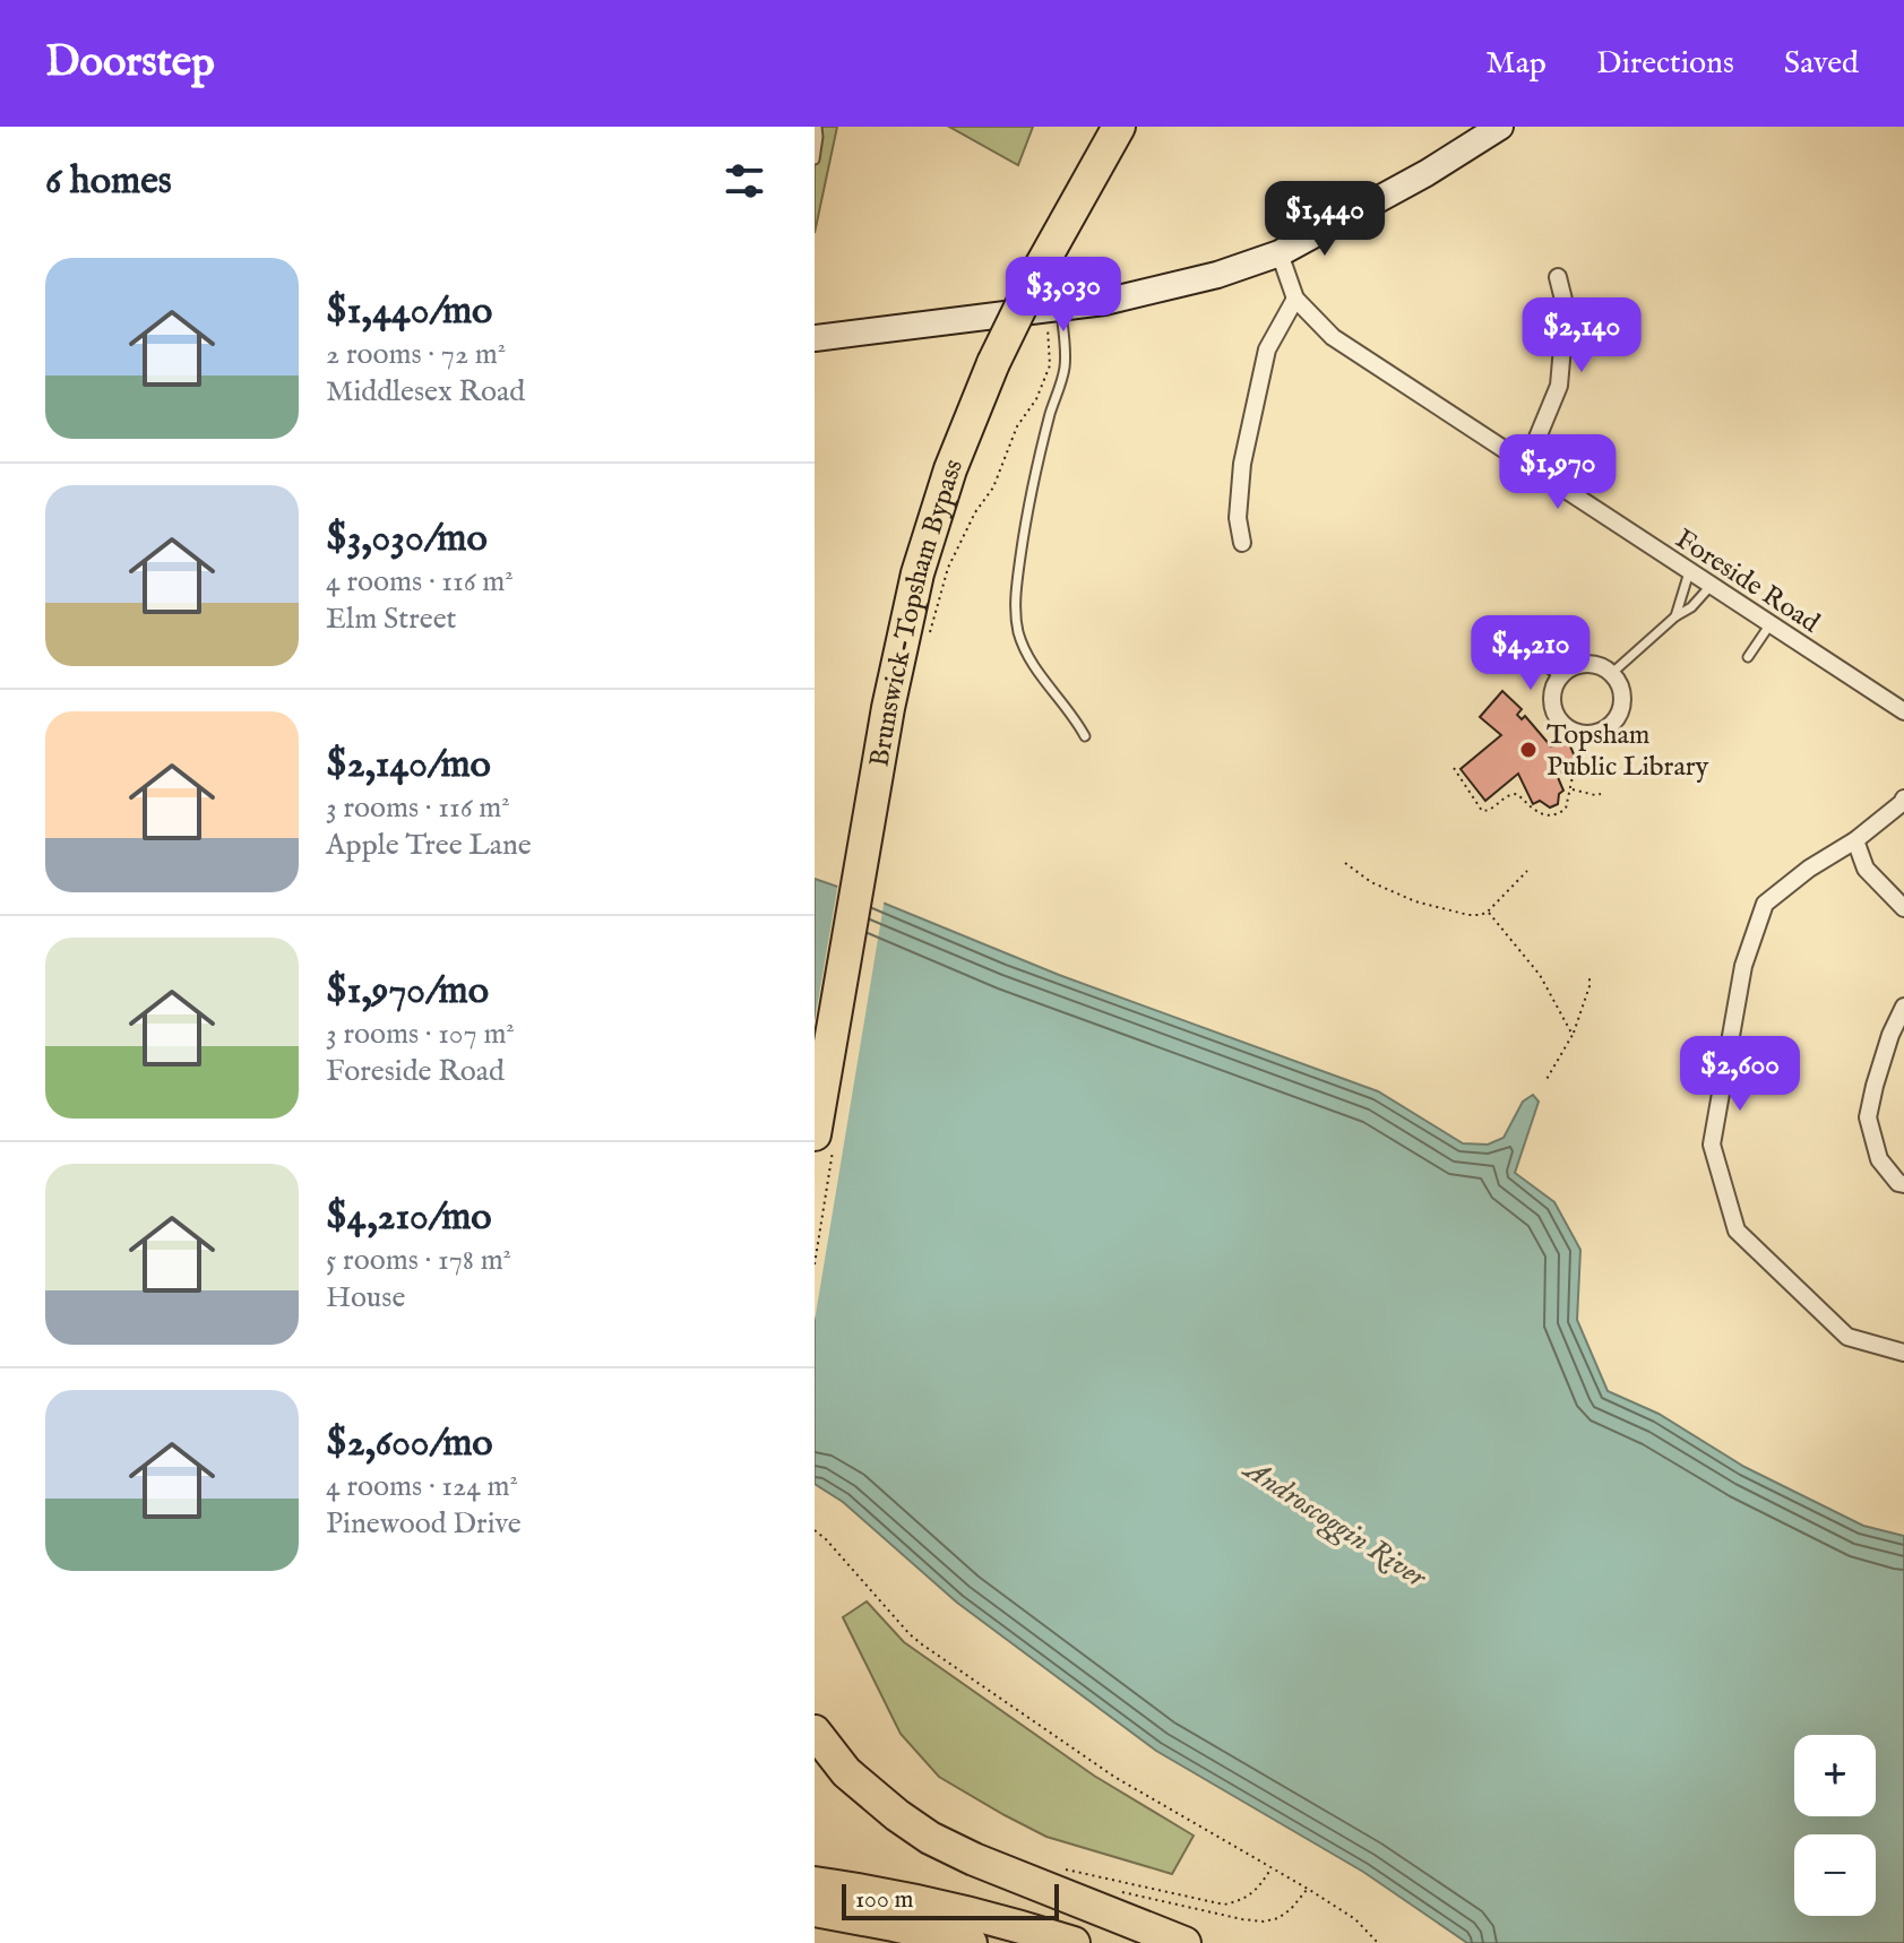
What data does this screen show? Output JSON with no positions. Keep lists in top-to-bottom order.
{
  "streets": {
    "highway": ["Brunswick-Topsham Bypass"],
    "street": ["Foreside Road"]
  },
  "water": ["Androscoggin River"],
  "places": ["Topsham Public Library"],
  "scale_bar": "100 m",
  "page": {
    "header": "Doorstep",
    "nav": ["Map", "Directions", "Saved"],
    "heading": "6 homes",
    "price": [
      "$1,440",
      "$3,030",
      "$2,140",
      "$1,970",
      "$4,210",
      "$2,600"
    ],
    "list": [
      {
        "name": "$1,440/mo",
        "note": "2 rooms · 72 m² · Middlesex Road"
      },
      {
        "name": "$3,030/mo",
        "note": "4 rooms · 116 m² · Elm Street"
      },
      {
        "name": "$2,140/mo",
        "note": "3 rooms · 116 m² · Apple Tree Lane"
      },
      {
        "name": "$1,970/mo",
        "note": "3 rooms · 107 m² · Foreside Road"
      },
      {
        "name": "$4,210/mo",
        "note": "5 rooms · 178 m² · House"
      },
      {
        "name": "$2,600/mo",
        "note": "4 rooms · 124 m² · Pinewood Drive"
      }
    ],
    "map_buttons": ["+", "−"],
    "scale": "100 m"
  }
}
